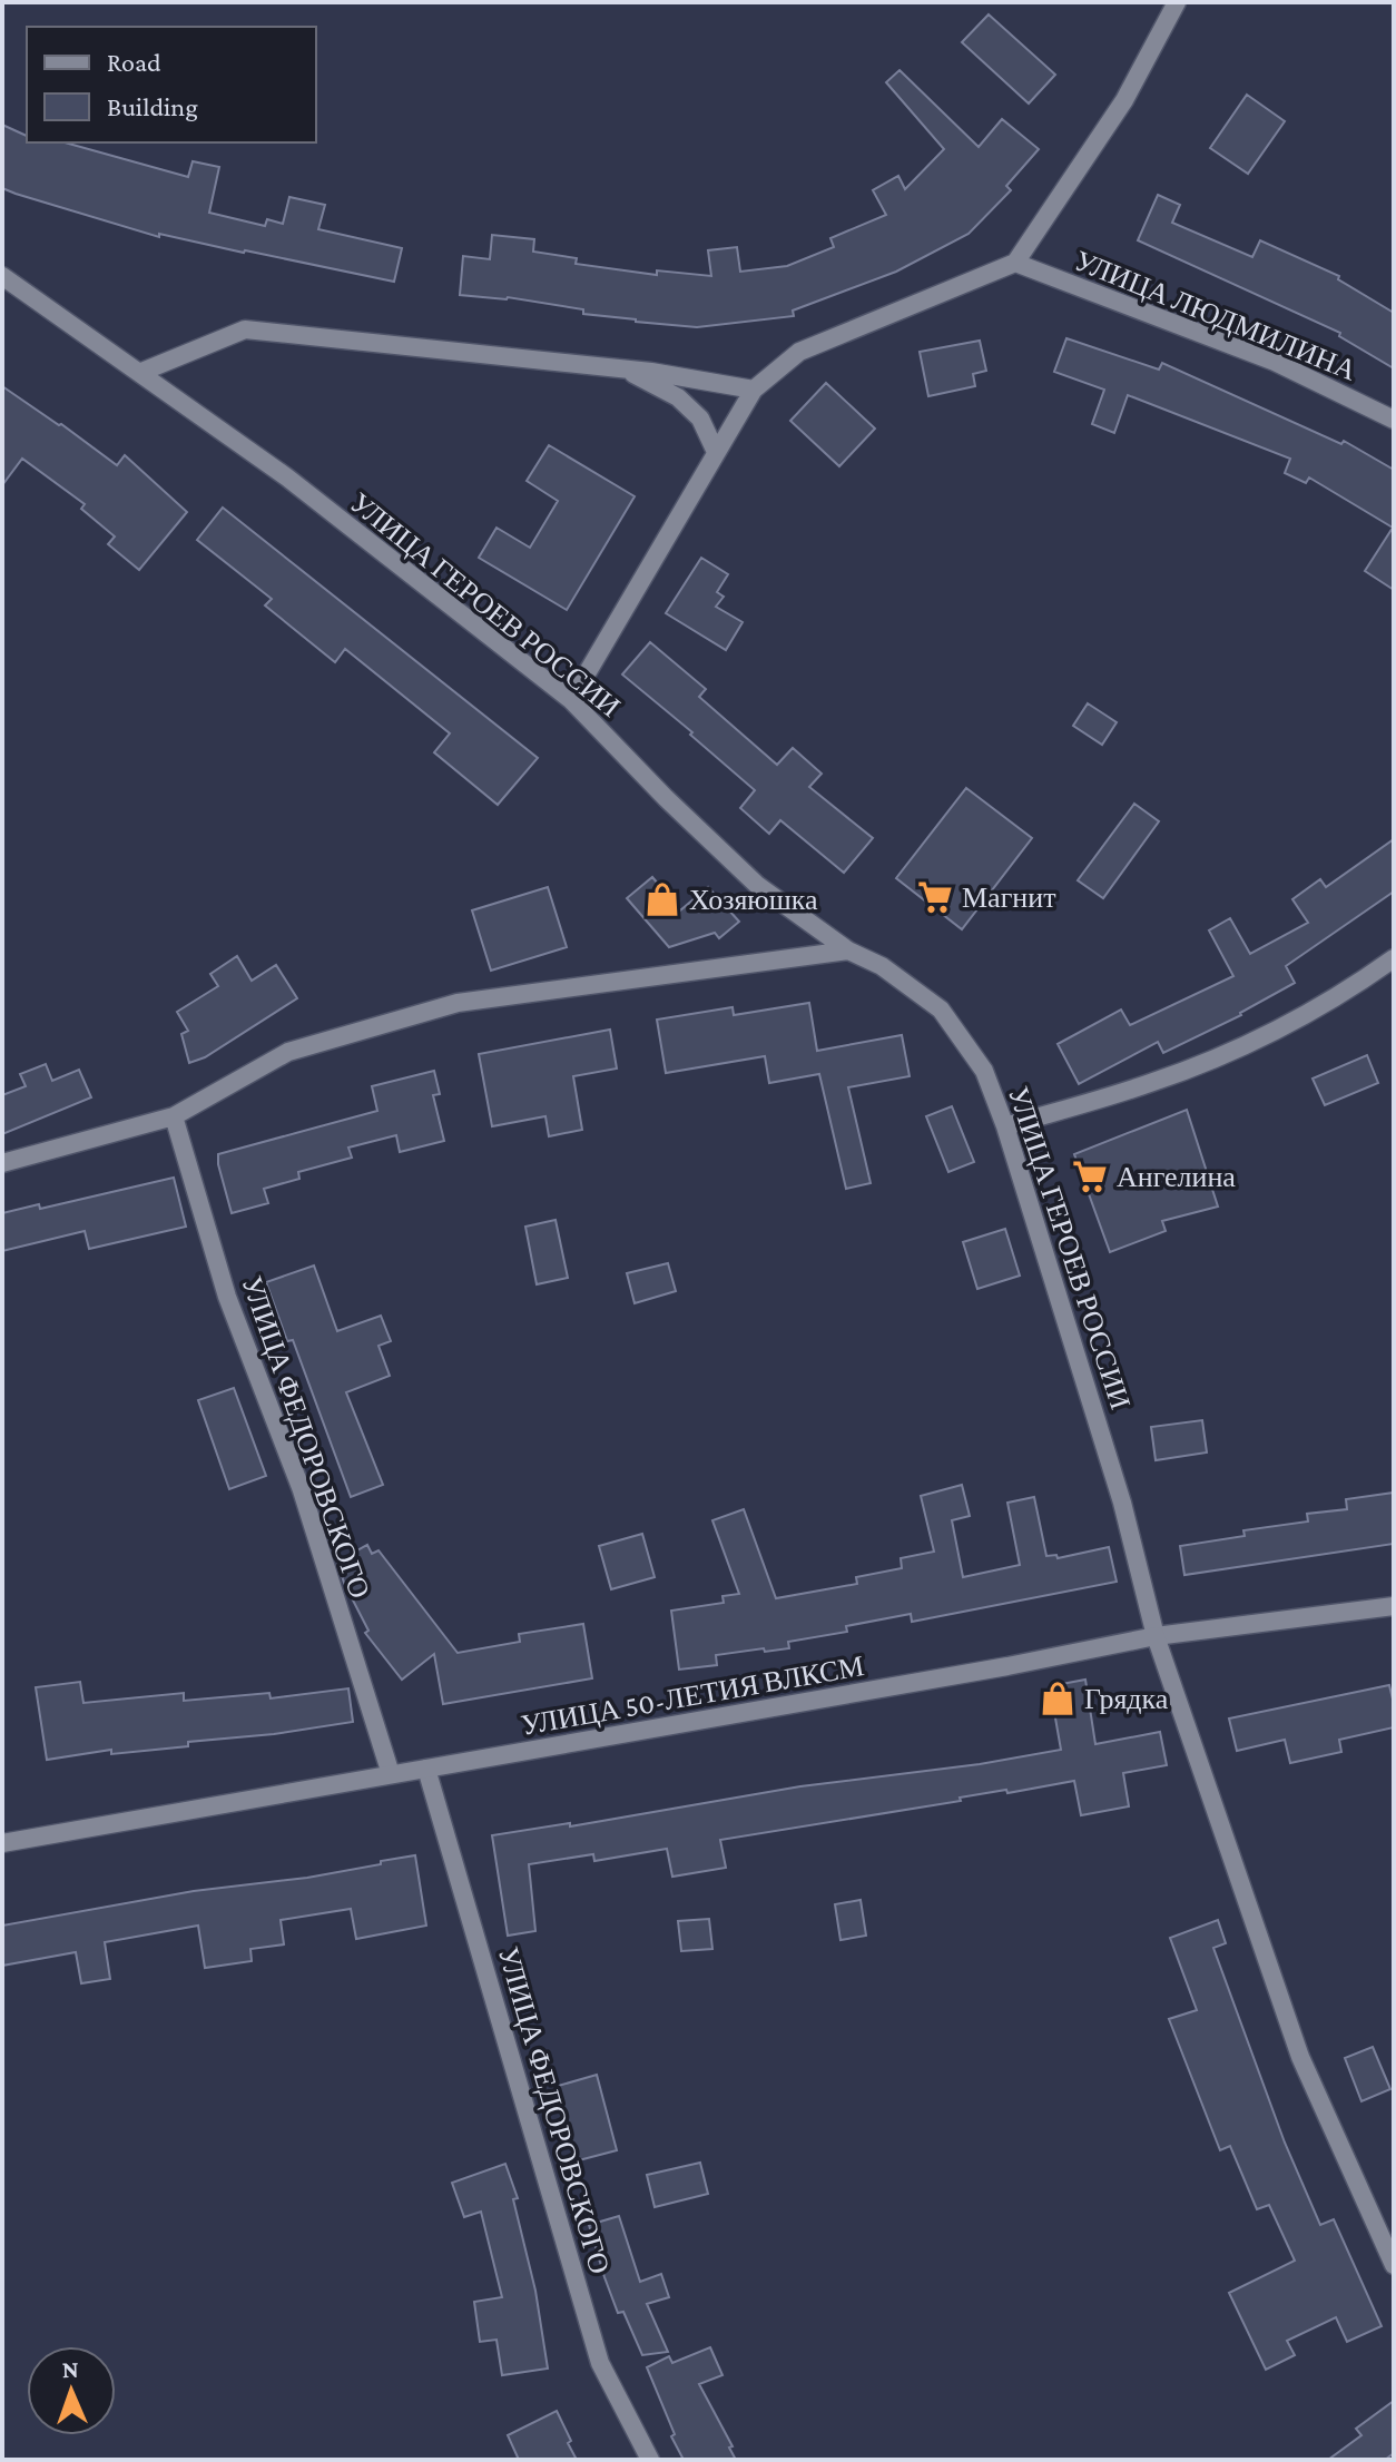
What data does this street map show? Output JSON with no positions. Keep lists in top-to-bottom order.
{
  "streets": {
    "street": [
      "УЛИЦА ЛЮДМИЛИНА",
      "УЛИЦА ГЕРОЕВ РОССИИ",
      "УЛИЦА ФЕДОРОВСКОГО",
      "УЛИЦА 50-ЛЕТИЯ ВЛКСМ"
    ]
  },
  "crossings": [
    ["УЛИЦА ГЕРОЕВ РОССИИ", "УЛИЦА 50-ЛЕТИЯ ВЛКСМ"],
    ["УЛИЦА ФЕДОРОВСКОГО", "УЛИЦА 50-ЛЕТИЯ ВЛКСМ"]
  ],
  "places": {
    "supermarket": ["Магнит", "Ангелина"],
    "shop": ["Хозяюшка", "Грядка"]
  },
  "legend": ["Road", "Building"],
  "north": "top"
}
